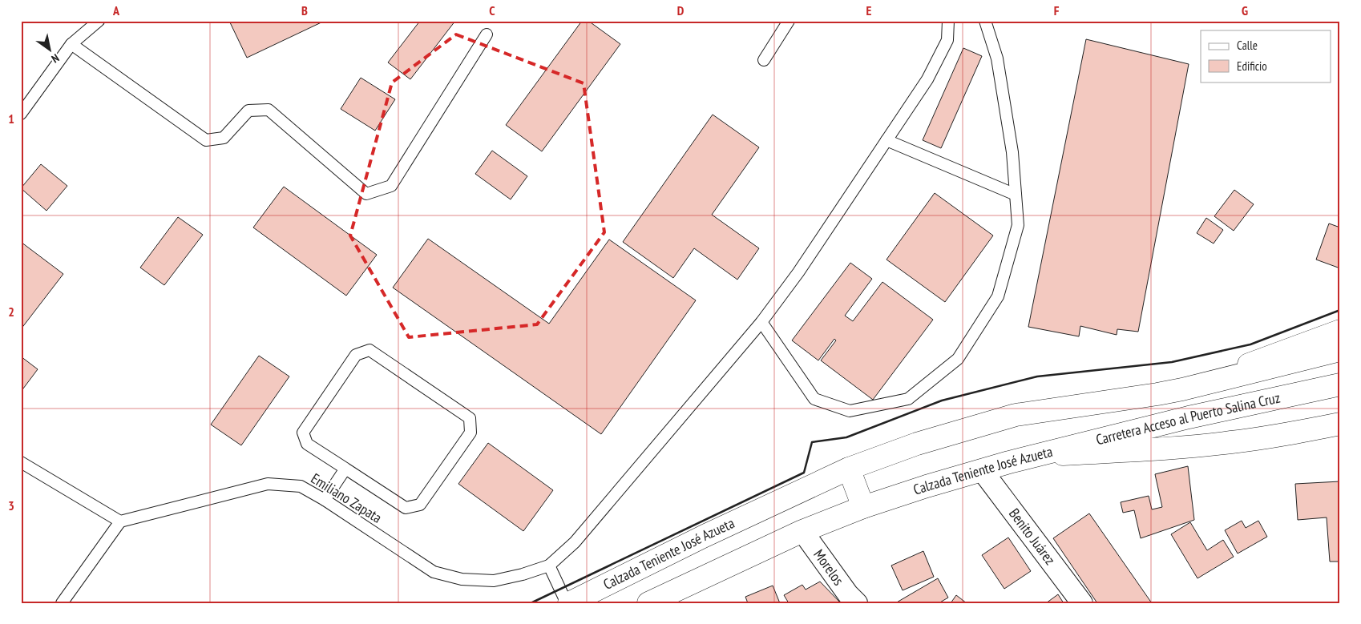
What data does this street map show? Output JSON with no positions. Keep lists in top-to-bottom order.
{
  "streets": {
    "main road": ["Carretera Acceso al Puerto Salina Cruz", "Calzada Teniente José Azueta"],
    "street": ["Benito Juárez", "Morelos"],
    "lane": ["Emiliano Zapata"]
  },
  "crossings": [
    ["Carretera Acceso al Puerto Salina Cruz", "Calzada Teniente José Azueta"],
    ["Calzada Teniente José Azueta", "Benito Juárez"],
    ["Calzada Teniente José Azueta", "Morelos"]
  ],
  "legend": ["Calle", "Edificio"],
  "north": "bottom right",
  "grid": {
    "columns": [
      "A",
      "B",
      "C",
      "D",
      "E",
      "F",
      "G"
    ],
    "rows": ["1", "2", "3"]
  }
}
